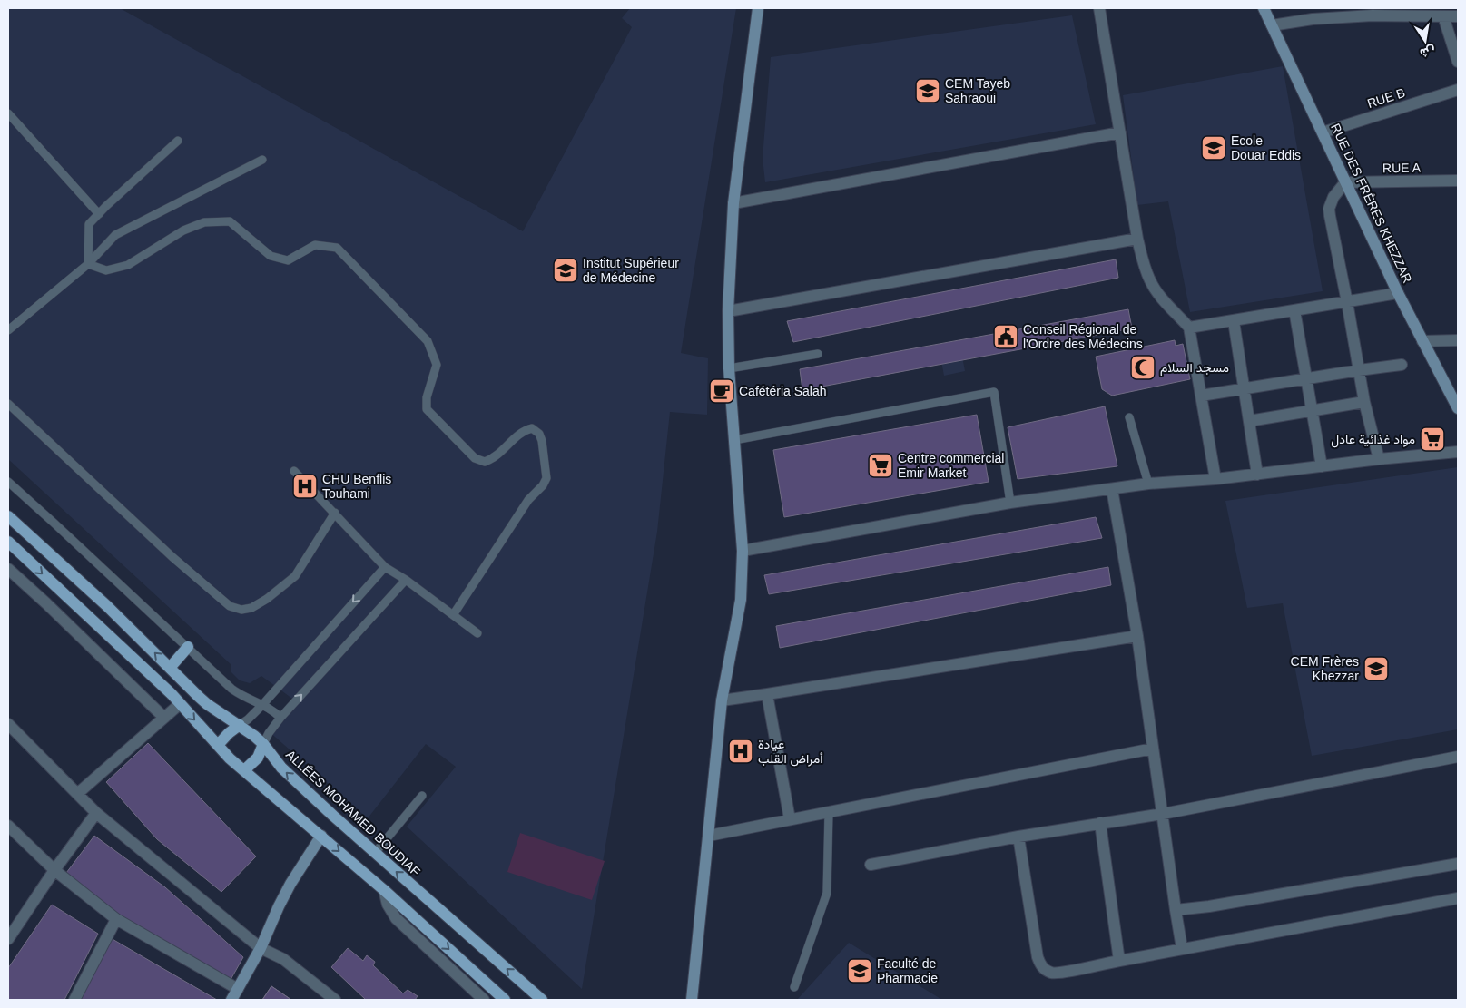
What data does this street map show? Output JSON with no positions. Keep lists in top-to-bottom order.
{
  "streets": {
    "main road": ["ALLÉES MOHAMED BOUDIAF"],
    "street": ["RUE B", "RUE A", "RUE DES FRÈRES KHEZZAR"]
  },
  "crossings": [
    ["RUE B", "RUE DES FRÈRES KHEZZAR"],
    ["RUE A", "RUE DES FRÈRES KHEZZAR"]
  ],
  "places": {
    "school or university": [
      "CEM Tayeb Sahraoui",
      "Ecole Douar Eddis",
      "Institut Supérieur de Médecine",
      "CEM Frères Khezzar",
      "Faculté de Pharmacie"
    ],
    "public building": ["Conseil Régional de l'Ordre des Médecins"],
    "mosque": ["مسجد السلام"],
    "cafe": ["Cafétéria Salah"],
    "supermarket": ["مواد غذائية عادل", "Centre commercial Emir Market"],
    "hospital": ["CHU Benflis Touhami", "عيادة أمراض القلب"]
  },
  "north": "bottom"
}
